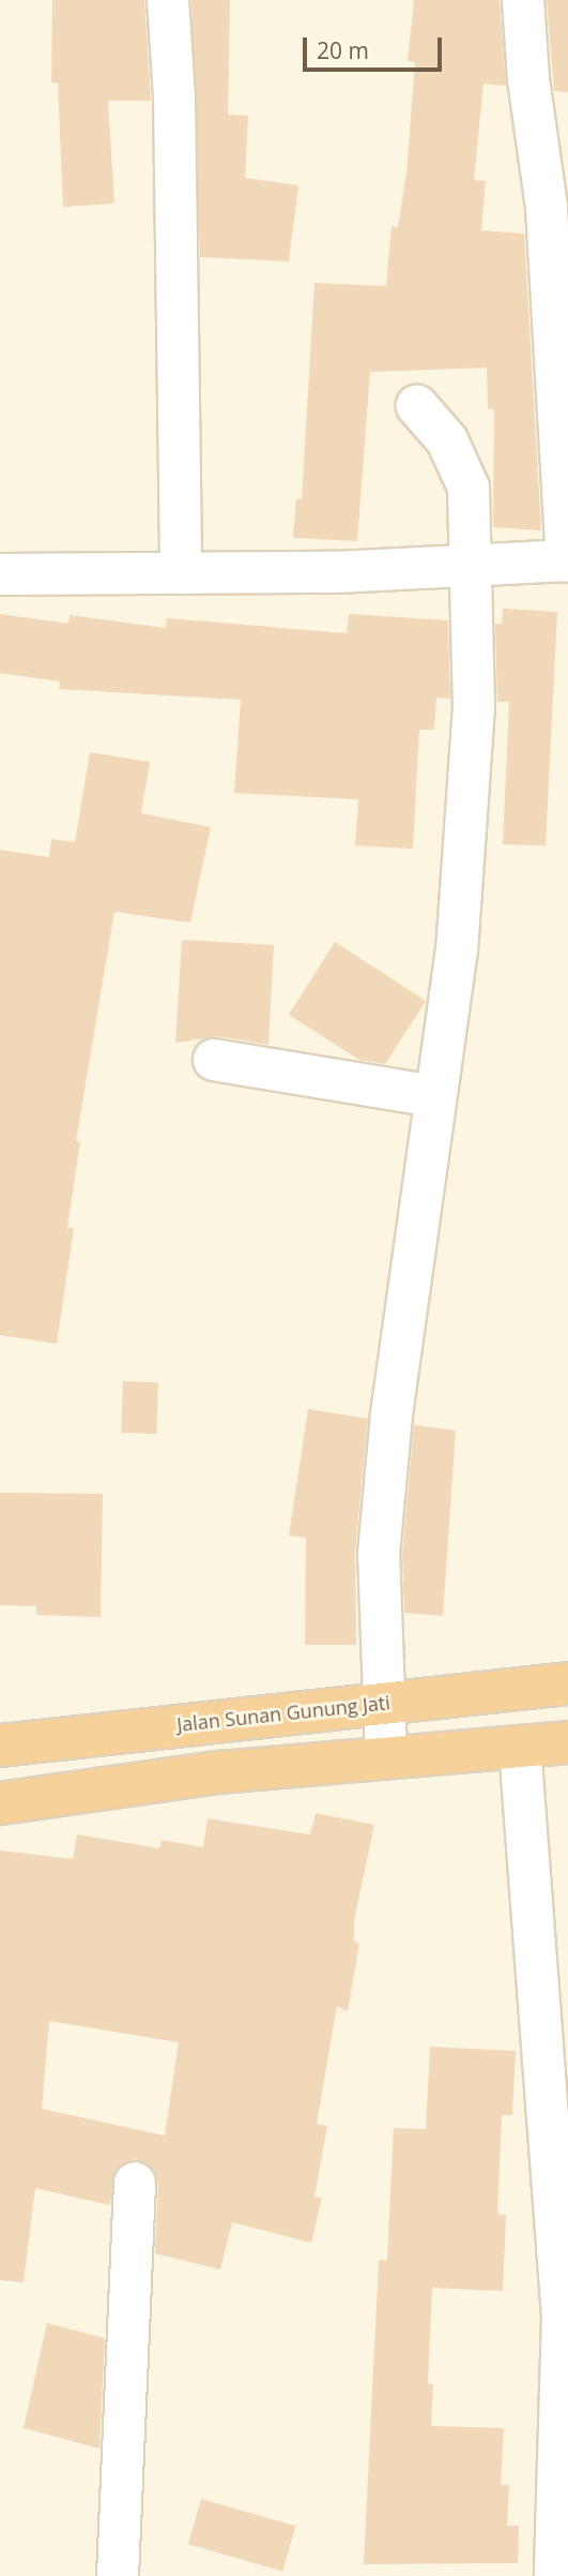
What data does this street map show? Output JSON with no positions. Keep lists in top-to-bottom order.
{
  "streets": {
    "highway": ["Jalan Sunan Gunung Jati"]
  },
  "scale_bar": "20 m"
}
